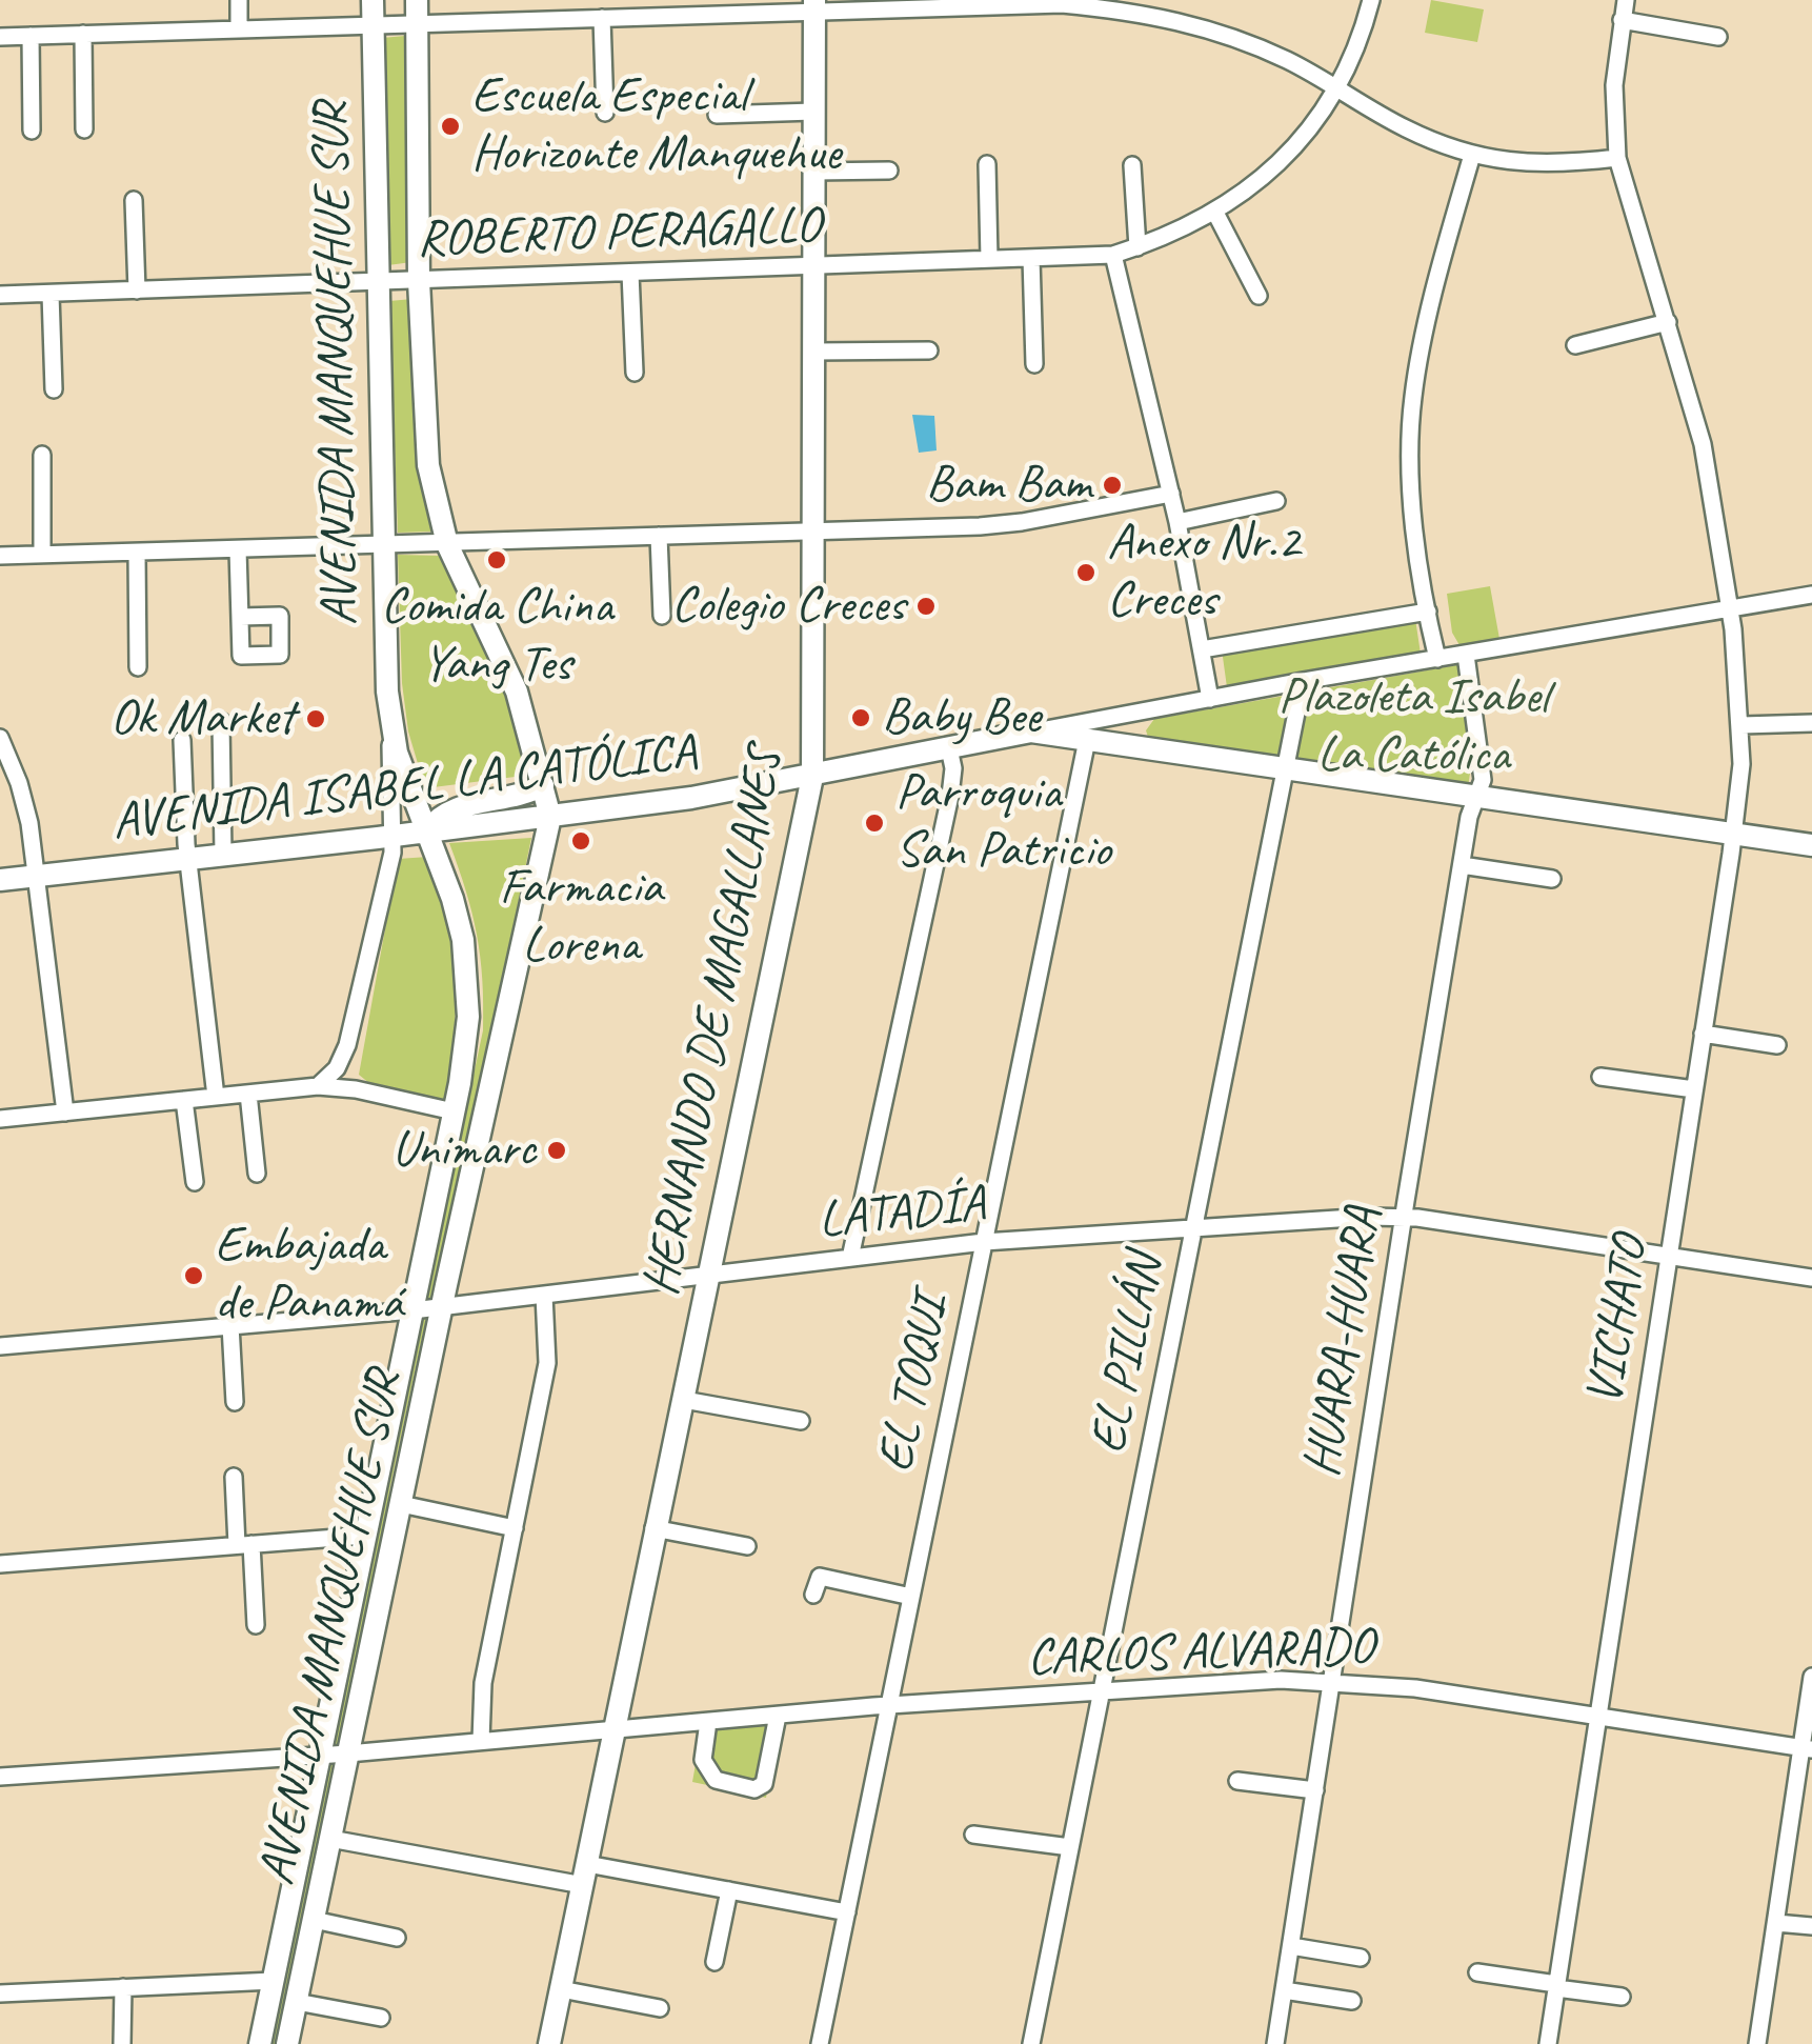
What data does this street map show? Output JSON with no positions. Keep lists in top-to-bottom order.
{
  "streets": {
    "main road": ["AVENIDA MANQUEHUE SUR", "AVENIDA ISABEL LA CATÓLICA", "HERNANDO DE MAGALLANES"],
    "street": [
      "ROBERTO PERAGALLO",
      "LATADÍA",
      "VICHATO",
      "HUARA-HUARA",
      "EL PILLÁN",
      "EL TOQUI",
      "CARLOS ALVARADO"
    ]
  },
  "crossings": [
    ["ROBERTO PERAGALLO", "AVENIDA MANQUEHUE SUR"],
    ["ROBERTO PERAGALLO", "HERNANDO DE MAGALLANES"],
    ["AVENIDA MANQUEHUE SUR", "AVENIDA ISABEL LA CATÓLICA"],
    ["AVENIDA MANQUEHUE SUR", "LATADÍA"],
    ["AVENIDA MANQUEHUE SUR", "CARLOS ALVARADO"],
    ["AVENIDA ISABEL LA CATÓLICA", "HERNANDO DE MAGALLANES"],
    ["AVENIDA ISABEL LA CATÓLICA", "VICHATO"],
    ["AVENIDA ISABEL LA CATÓLICA", "HUARA-HUARA"],
    ["AVENIDA ISABEL LA CATÓLICA", "EL PILLÁN"],
    ["HERNANDO DE MAGALLANES", "LATADÍA"],
    ["HERNANDO DE MAGALLANES", "CARLOS ALVARADO"],
    ["LATADÍA", "VICHATO"],
    ["LATADÍA", "HUARA-HUARA"],
    ["LATADÍA", "EL PILLÁN"],
    ["LATADÍA", "EL TOQUI"],
    ["VICHATO", "CARLOS ALVARADO"],
    ["HUARA-HUARA", "CARLOS ALVARADO"],
    ["EL PILLÁN", "CARLOS ALVARADO"],
    ["EL TOQUI", "CARLOS ALVARADO"]
  ],
  "parks": ["Plazoleta Isabel La Católica"],
  "places": [
    "Escuela Especial Horizonte Manquehue",
    "Bam Bam",
    "Comida China Yang Tes",
    "Anexo Nr.2 Creces",
    "Colegio Creces",
    "Baby Bee",
    "Ok Market",
    "Parroquia San Patricio",
    "Farmacia Lorena",
    "Unimarc",
    "Embajada de Panamá"
  ]
}
